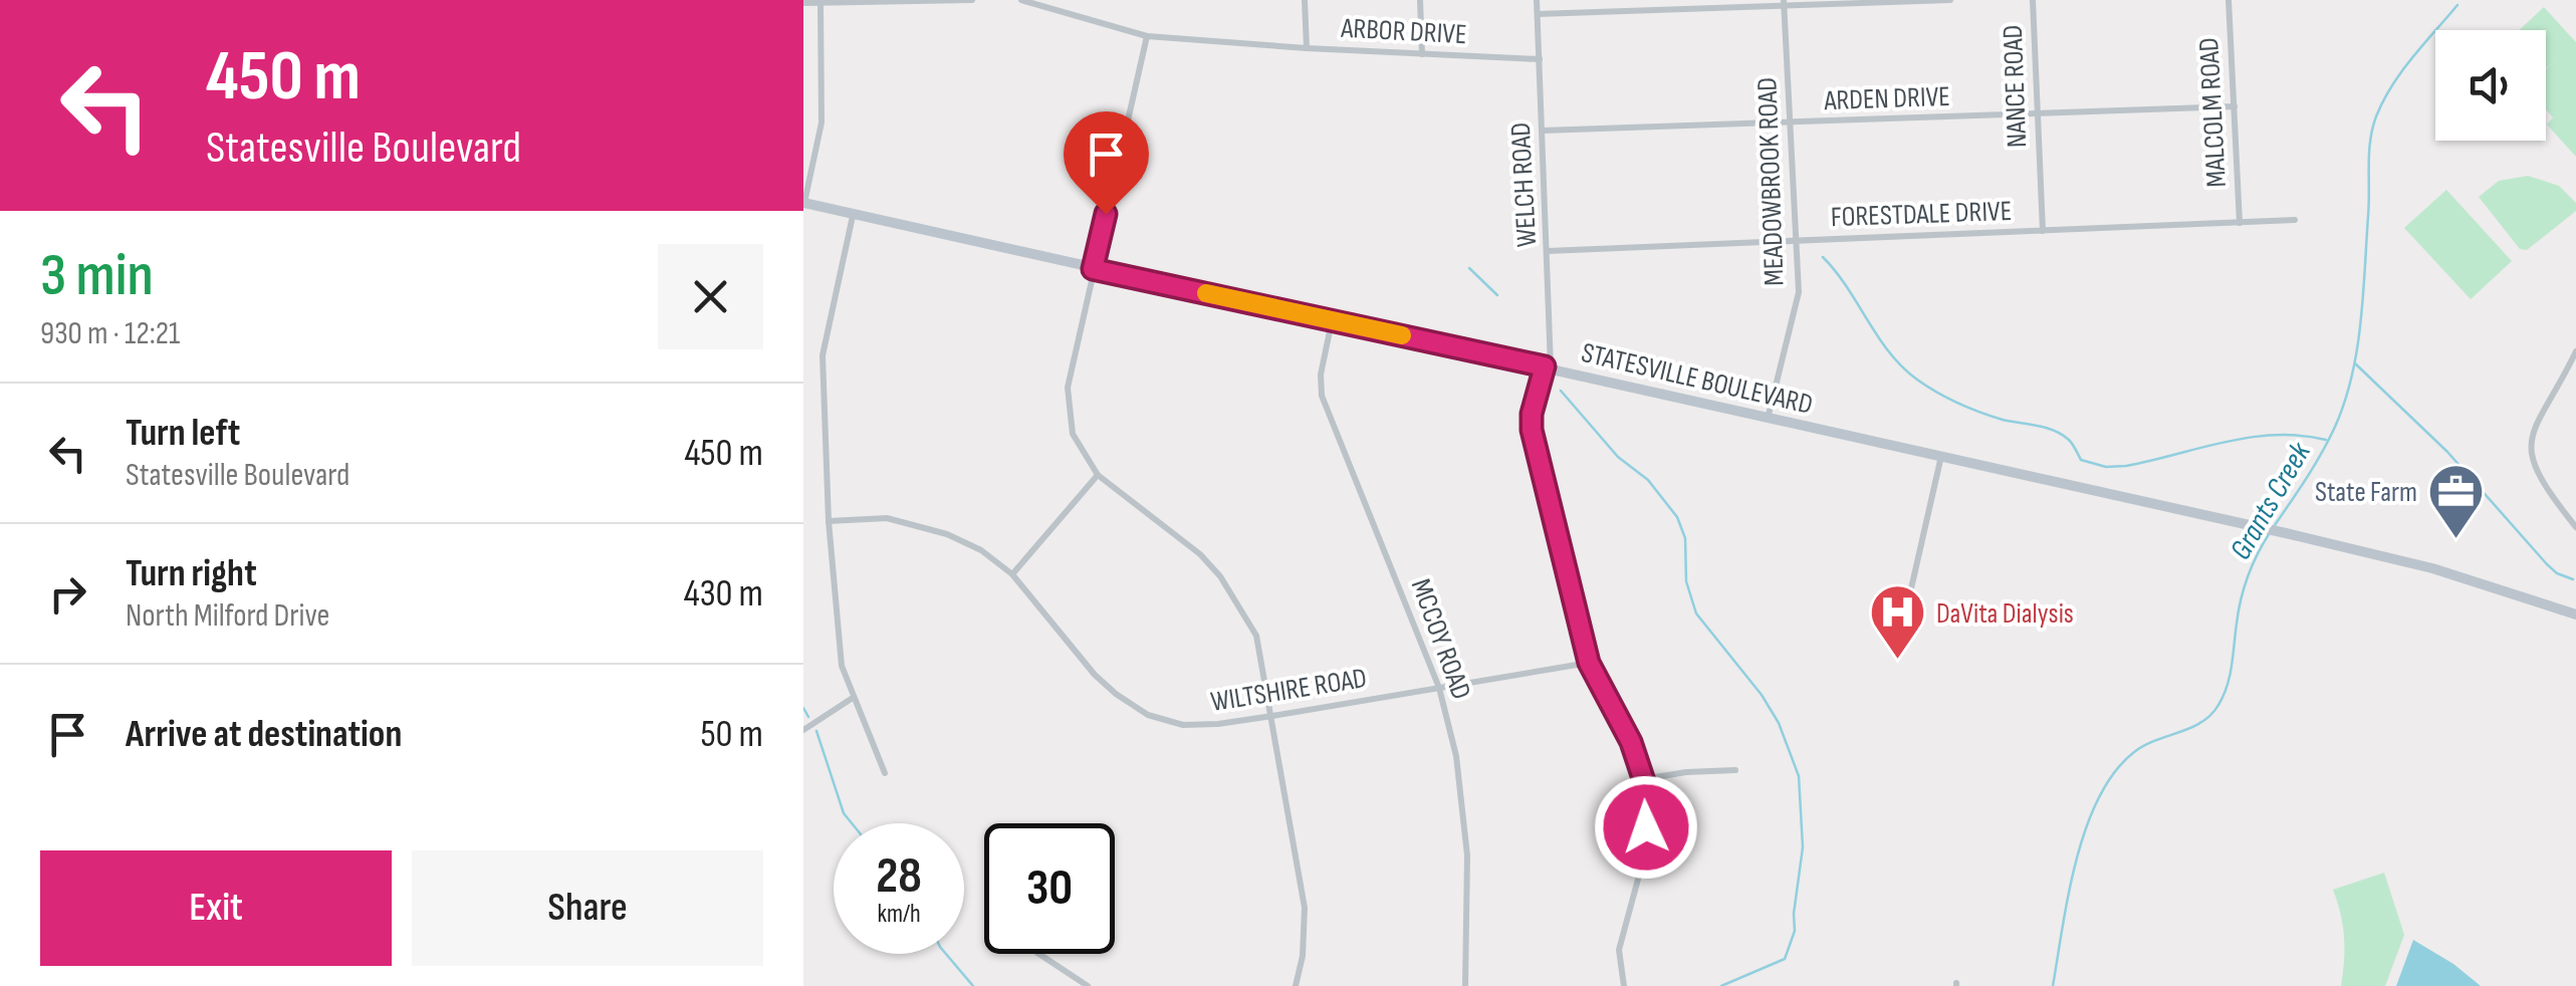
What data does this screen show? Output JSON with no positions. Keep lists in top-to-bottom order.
{
  "streets": {
    "main road": ["STATESVILLE BOULEVARD"],
    "street": [
      "ARBOR DRIVE",
      "NANCE ROAD",
      "ARDEN DRIVE",
      "MALCOLM ROAD",
      "MEADOWBROOK ROAD",
      "WELCH ROAD",
      "FORESTDALE DRIVE",
      "MCCOY ROAD",
      "WILTSHIRE ROAD"
    ]
  },
  "crossings": [
    ["ARBOR DRIVE", "WELCH ROAD"],
    ["NANCE ROAD", "ARDEN DRIVE"],
    ["NANCE ROAD", "FORESTDALE DRIVE"],
    ["ARDEN DRIVE", "MALCOLM ROAD"],
    ["ARDEN DRIVE", "MEADOWBROOK ROAD"],
    ["ARDEN DRIVE", "WELCH ROAD"],
    ["MALCOLM ROAD", "FORESTDALE DRIVE"],
    ["MEADOWBROOK ROAD", "FORESTDALE DRIVE"],
    ["MEADOWBROOK ROAD", "STATESVILLE BOULEVARD"],
    ["WELCH ROAD", "FORESTDALE DRIVE"],
    ["WELCH ROAD", "STATESVILLE BOULEVARD"],
    ["WELCH ROAD", "WILTSHIRE ROAD"],
    ["STATESVILLE BOULEVARD", "MCCOY ROAD"],
    ["MCCOY ROAD", "WILTSHIRE ROAD"]
  ],
  "water": ["Grants Creek"],
  "places": {
    "office": ["State Farm"],
    "hospital": ["DaVita Dialysis"]
  },
  "page": {
    "turn": ["450 m", "Statesville Boulevard"],
    "heading": ["3 min", "930 m · 12:21"],
    "list": [
      {
        "name": "Turn left",
        "note": "Statesville Boulevard",
        "value": "450 m"
      },
      {
        "name": "Turn right",
        "note": "North Milford Drive",
        "value": "430 m"
      },
      {
        "name": "Arrive at destination",
        "value": "50 m"
      }
    ],
    "speed": "28 km/h",
    "limit": "30",
    "buttons": ["Exit", "Share"]
  }
}
